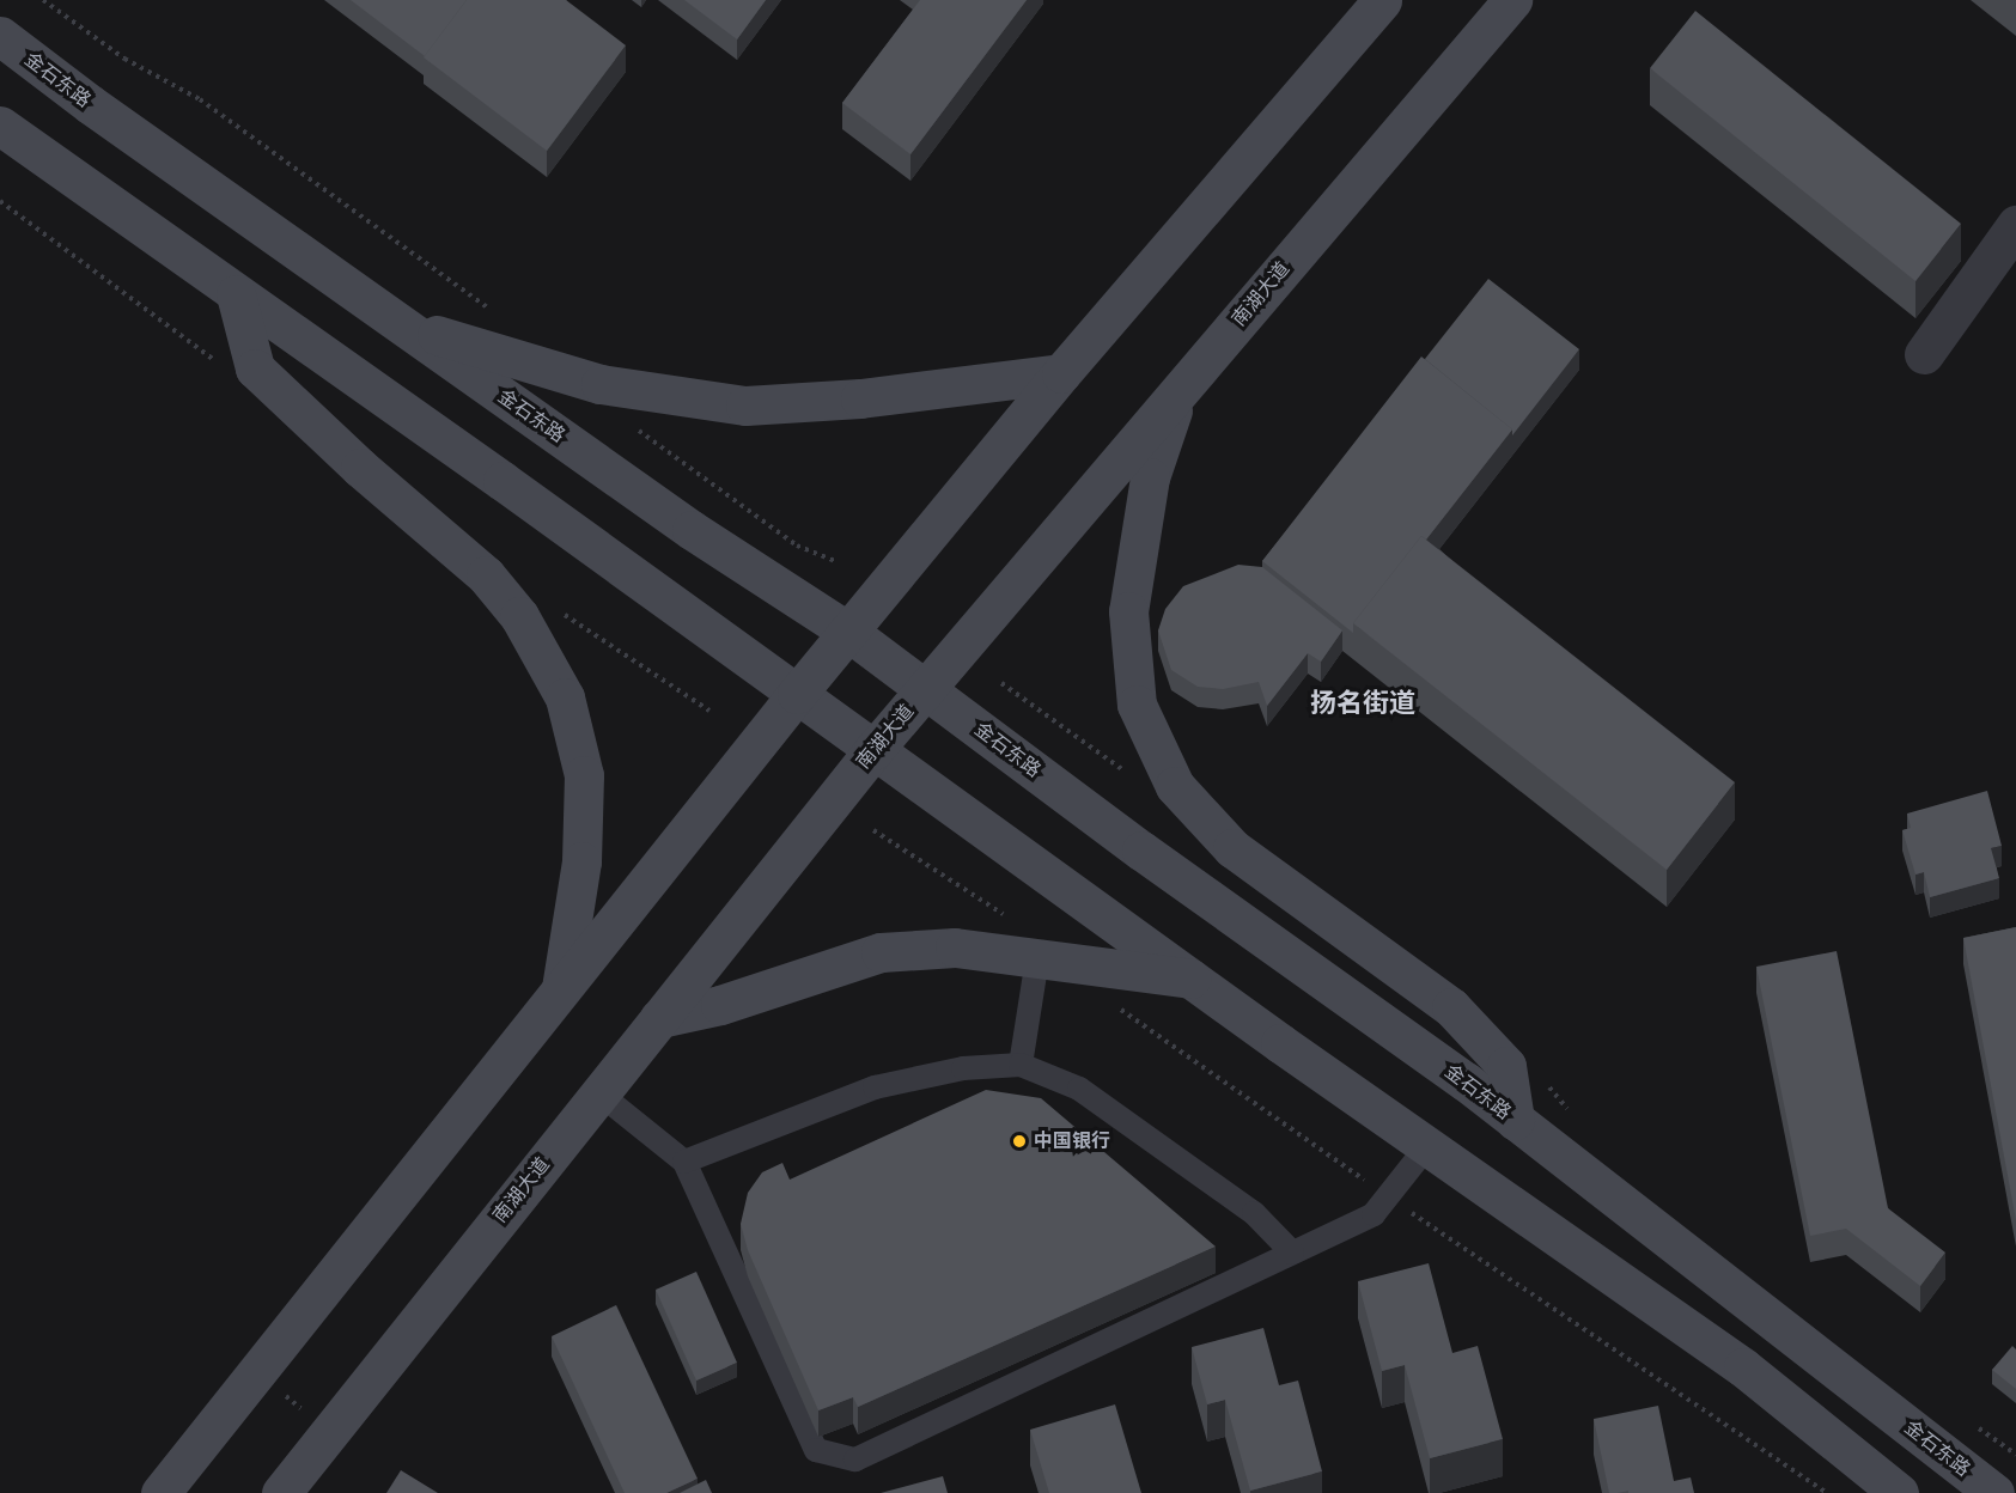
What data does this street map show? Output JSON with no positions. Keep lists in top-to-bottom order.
{
  "streets": {
    "main road": ["金石东路", "南湖大道"]
  },
  "crossings": [
    ["金石东路", "南湖大道"]
  ],
  "districts": ["扬名街道"],
  "places": ["中国银行"]
}
